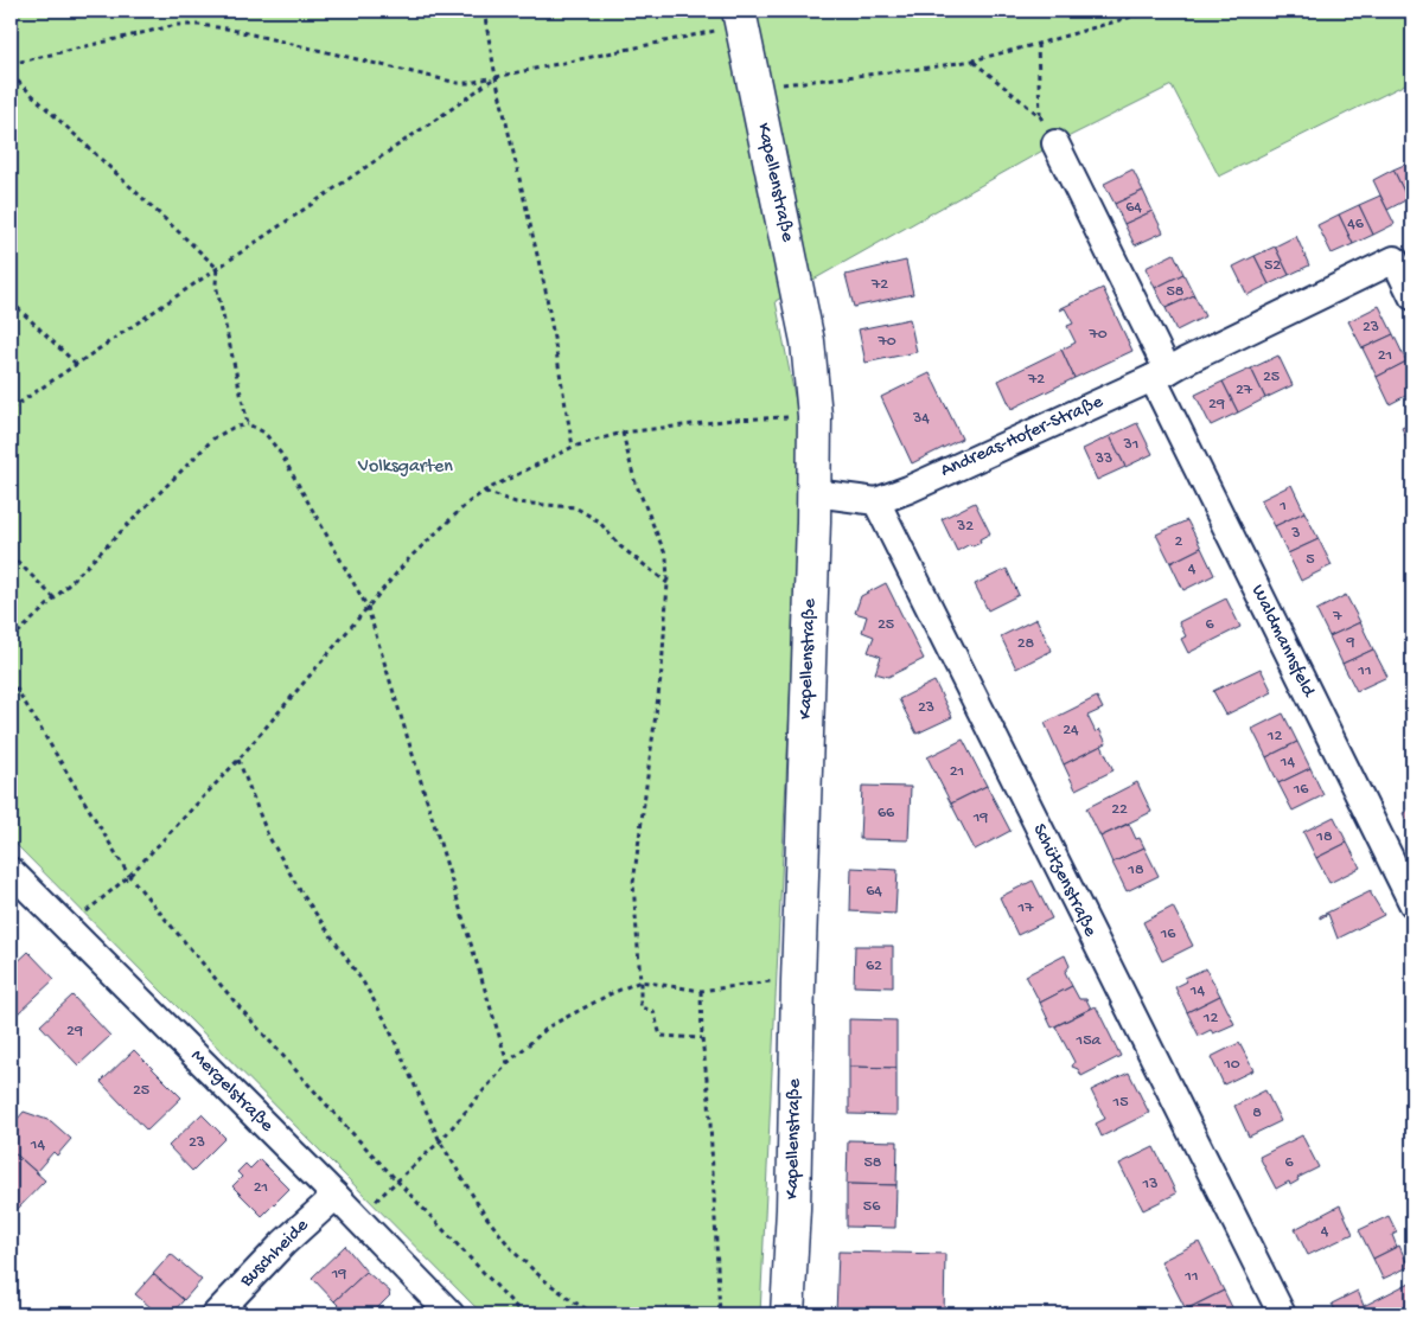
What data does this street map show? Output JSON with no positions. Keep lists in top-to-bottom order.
{
  "streets": {
    "street": [
      "Kapellenstraße",
      "Andreas-Hofer-Straße",
      "Waldmannsfeld",
      "Schützenstraße",
      "Mergelstraße",
      "Buschheide"
    ]
  },
  "crossings": [
    ["Andreas-Hofer-Straße", "Waldmannsfeld"],
    ["Andreas-Hofer-Straße", "Schützenstraße"],
    ["Mergelstraße", "Buschheide"]
  ],
  "parks": ["Volksgarten"],
  "house_numbers": [
    "64",
    "46",
    "52",
    "72",
    "58",
    "23",
    "70",
    "70",
    "21",
    "25",
    "72",
    "27",
    "29",
    "34",
    "31",
    "33",
    "1",
    "32",
    "3",
    "2",
    "5",
    "4",
    "7",
    "25",
    "6",
    "9",
    "28",
    "11",
    "23",
    "24",
    "12",
    "14",
    "21",
    "16",
    "22",
    "66",
    "19",
    "18",
    "18",
    "64",
    "17",
    "16",
    "62",
    "14",
    "12",
    "29",
    "15a",
    "10",
    "25",
    "15",
    "8",
    "23",
    "14",
    "58",
    "6",
    "13",
    "21",
    "56",
    "4",
    "19",
    "11"
  ]
}
